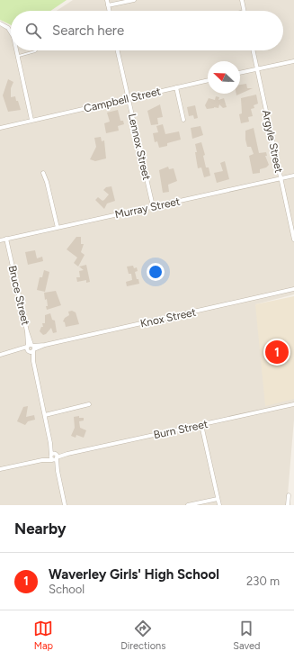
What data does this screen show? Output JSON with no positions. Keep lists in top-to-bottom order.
{
  "streets": {
    "street": [
      "Campbell Street",
      "Argyle Street",
      "Lennox Street",
      "Murray Street",
      "Bruce Street",
      "Knox Street",
      "Burn Street"
    ]
  },
  "crossings": [
    ["Campbell Street", "Lennox Street"],
    ["Argyle Street", "Murray Street"],
    ["Lennox Street", "Murray Street"],
    ["Murray Street", "Bruce Street"],
    ["Bruce Street", "Knox Street"],
    ["Bruce Street", "Burn Street"]
  ],
  "north": "top left",
  "page": {
    "search": "Search here",
    "pins": "1",
    "heading": "Nearby",
    "list": [
      {
        "mark": "1",
        "name": "Waverley Girls' High School",
        "note": "School",
        "value": "230 m"
      }
    ],
    "nav": ["Map", "Directions", "Saved"]
  }
}
